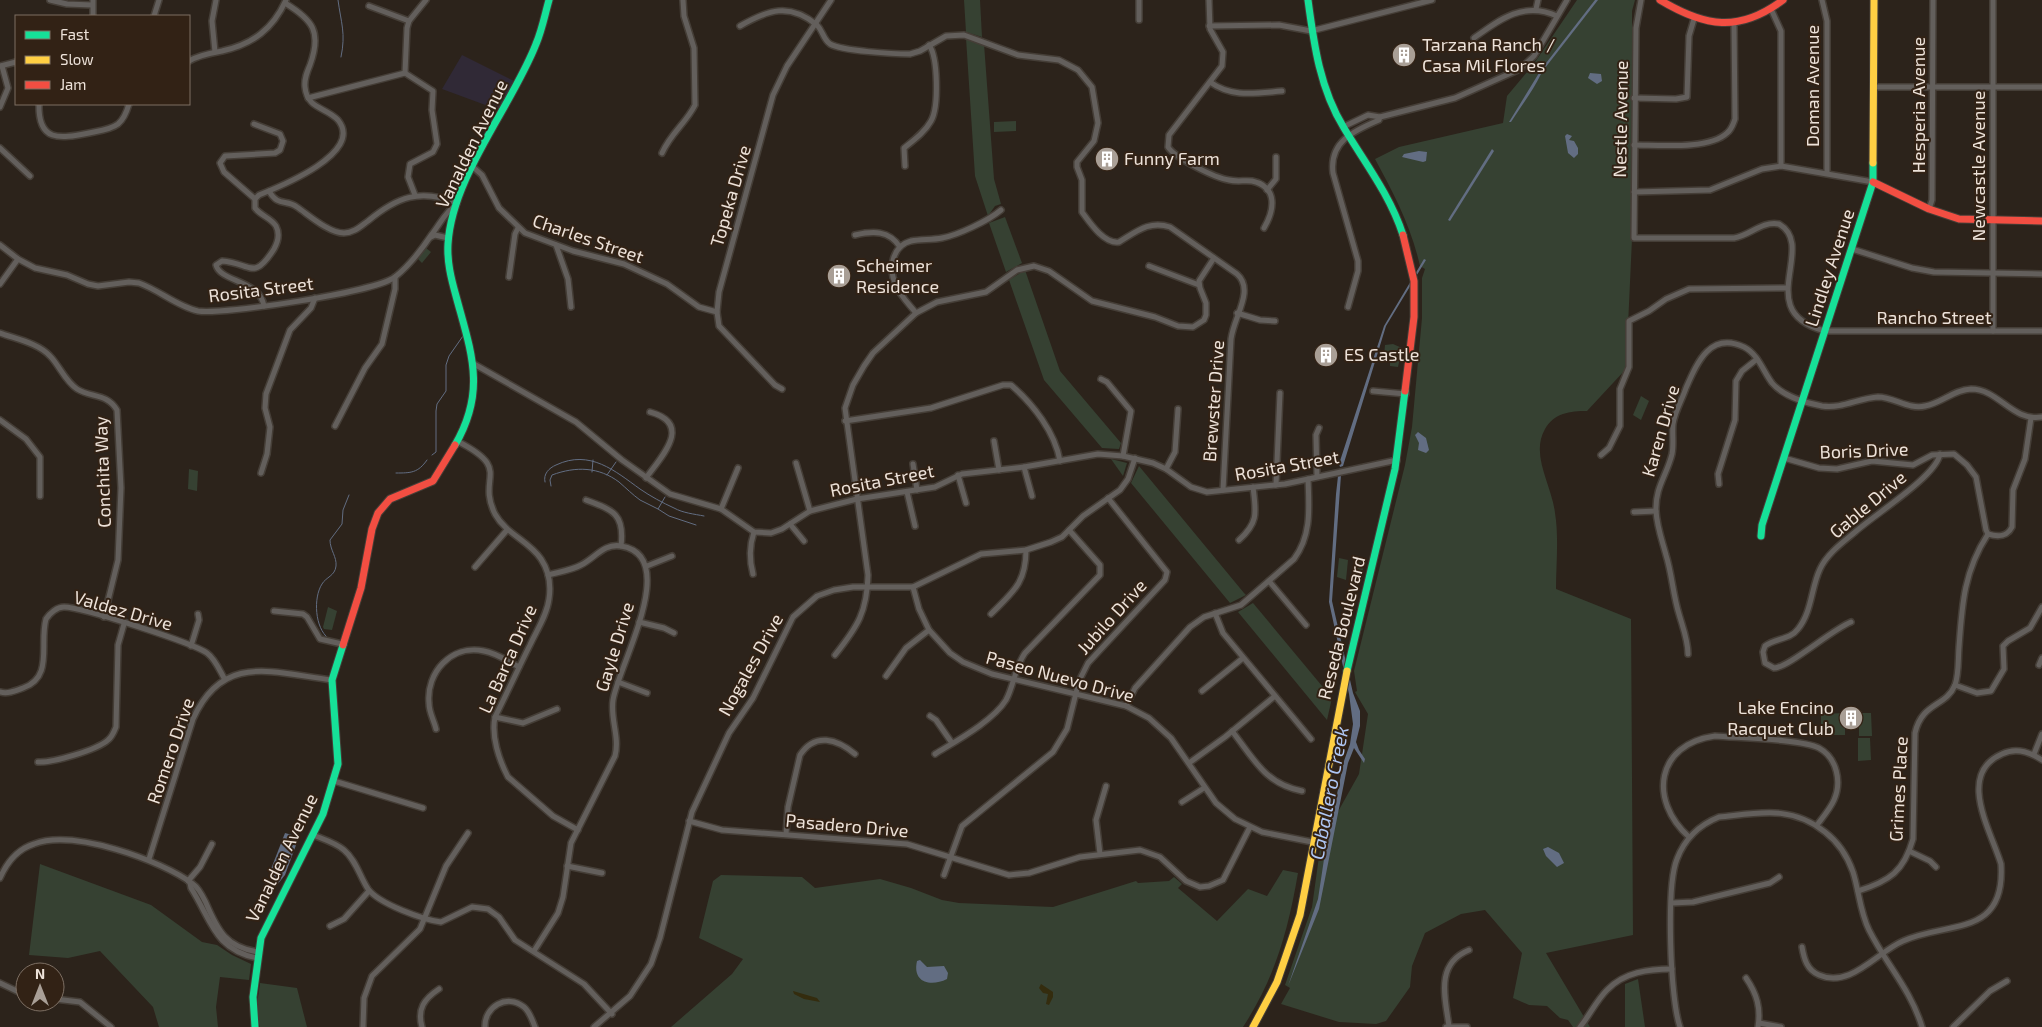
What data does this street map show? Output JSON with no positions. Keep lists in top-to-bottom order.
{
  "streets": {
    "main road": ["Vanalden Avenue", "Lindley Avenue", "Reseda Boulevard"],
    "street": [
      "Doman Avenue",
      "Hesperia Avenue",
      "Nestle Avenue",
      "Newcastle Avenue",
      "Topeka Drive",
      "Charles Street",
      "Rosita Street",
      "Rancho Street",
      "Brewster Drive",
      "Karen Drive",
      "Boris Drive",
      "Conchita Way",
      "Gable Drive",
      "Valdez Drive",
      "Jubilo Drive",
      "Gayle Drive",
      "La Barca Drive",
      "Nogales Drive",
      "Paseo Nuevo Drive",
      "Romero Drive",
      "Grimes Place",
      "Pasadero Drive"
    ]
  },
  "crossings": [
    ["Vanalden Avenue", "Charles Street"],
    ["Vanalden Avenue", "Rosita Street"],
    ["Vanalden Avenue", "La Barca Drive"],
    ["Vanalden Avenue", "Romero Drive"],
    ["Newcastle Avenue", "Rancho Street"],
    ["Topeka Drive", "Charles Street"],
    ["Topeka Drive", "Brewster Drive"],
    ["Lindley Avenue", "Rancho Street"],
    ["Lindley Avenue", "Karen Drive"],
    ["Lindley Avenue", "Boris Drive"],
    ["Rosita Street", "Brewster Drive"],
    ["Rosita Street", "Reseda Boulevard"],
    ["Rosita Street", "Nogales Drive"],
    ["Boris Drive", "Gable Drive"],
    ["Conchita Way", "Valdez Drive"],
    ["Valdez Drive", "Romero Drive"],
    ["Jubilo Drive", "Nogales Drive"],
    ["Jubilo Drive", "Paseo Nuevo Drive"],
    ["Jubilo Drive", "Pasadero Drive"],
    ["Reseda Boulevard", "Paseo Nuevo Drive"],
    ["Gayle Drive", "La Barca Drive"],
    ["Nogales Drive", "Paseo Nuevo Drive"],
    ["Nogales Drive", "Pasadero Drive"],
    ["Paseo Nuevo Drive", "Pasadero Drive"]
  ],
  "water": ["Caballero Creek"],
  "places": {
    "building": [
      "Tarzana Ranch / Casa Mil Flores",
      "Funny Farm",
      "Scheimer Residence",
      "ES Castle",
      "Lake Encino Racquet Club"
    ]
  },
  "legend": ["Fast", "Slow", "Jam"],
  "north": "top"
}
